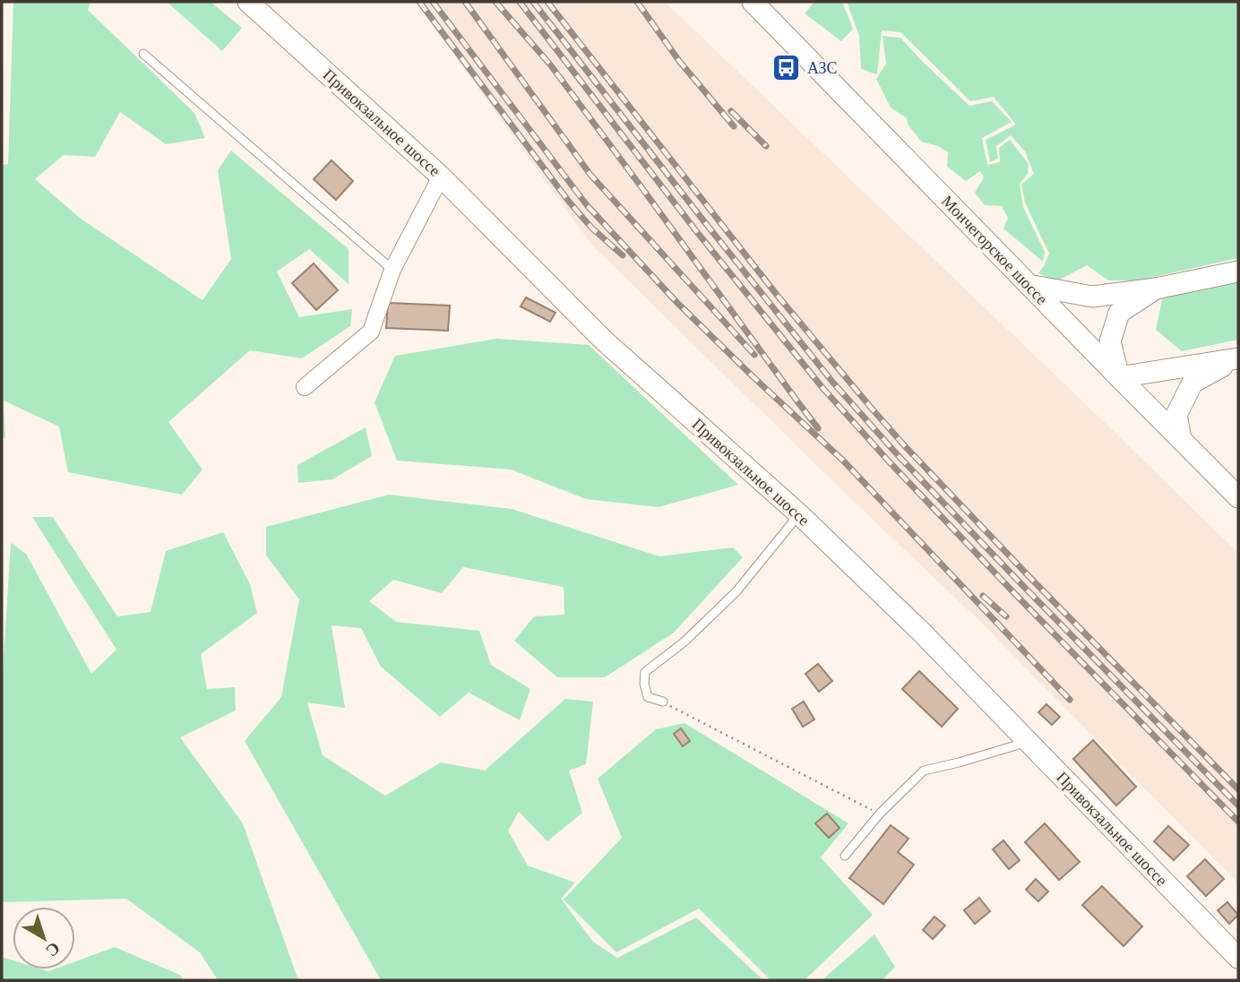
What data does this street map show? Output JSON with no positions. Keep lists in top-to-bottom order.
{
  "streets": {
    "street": ["Привокзальное шоссе", "Мончегорское шоссе"]
  },
  "places": {
    "bus stop": ["АЗС"]
  },
  "north": "bottom right"
}
